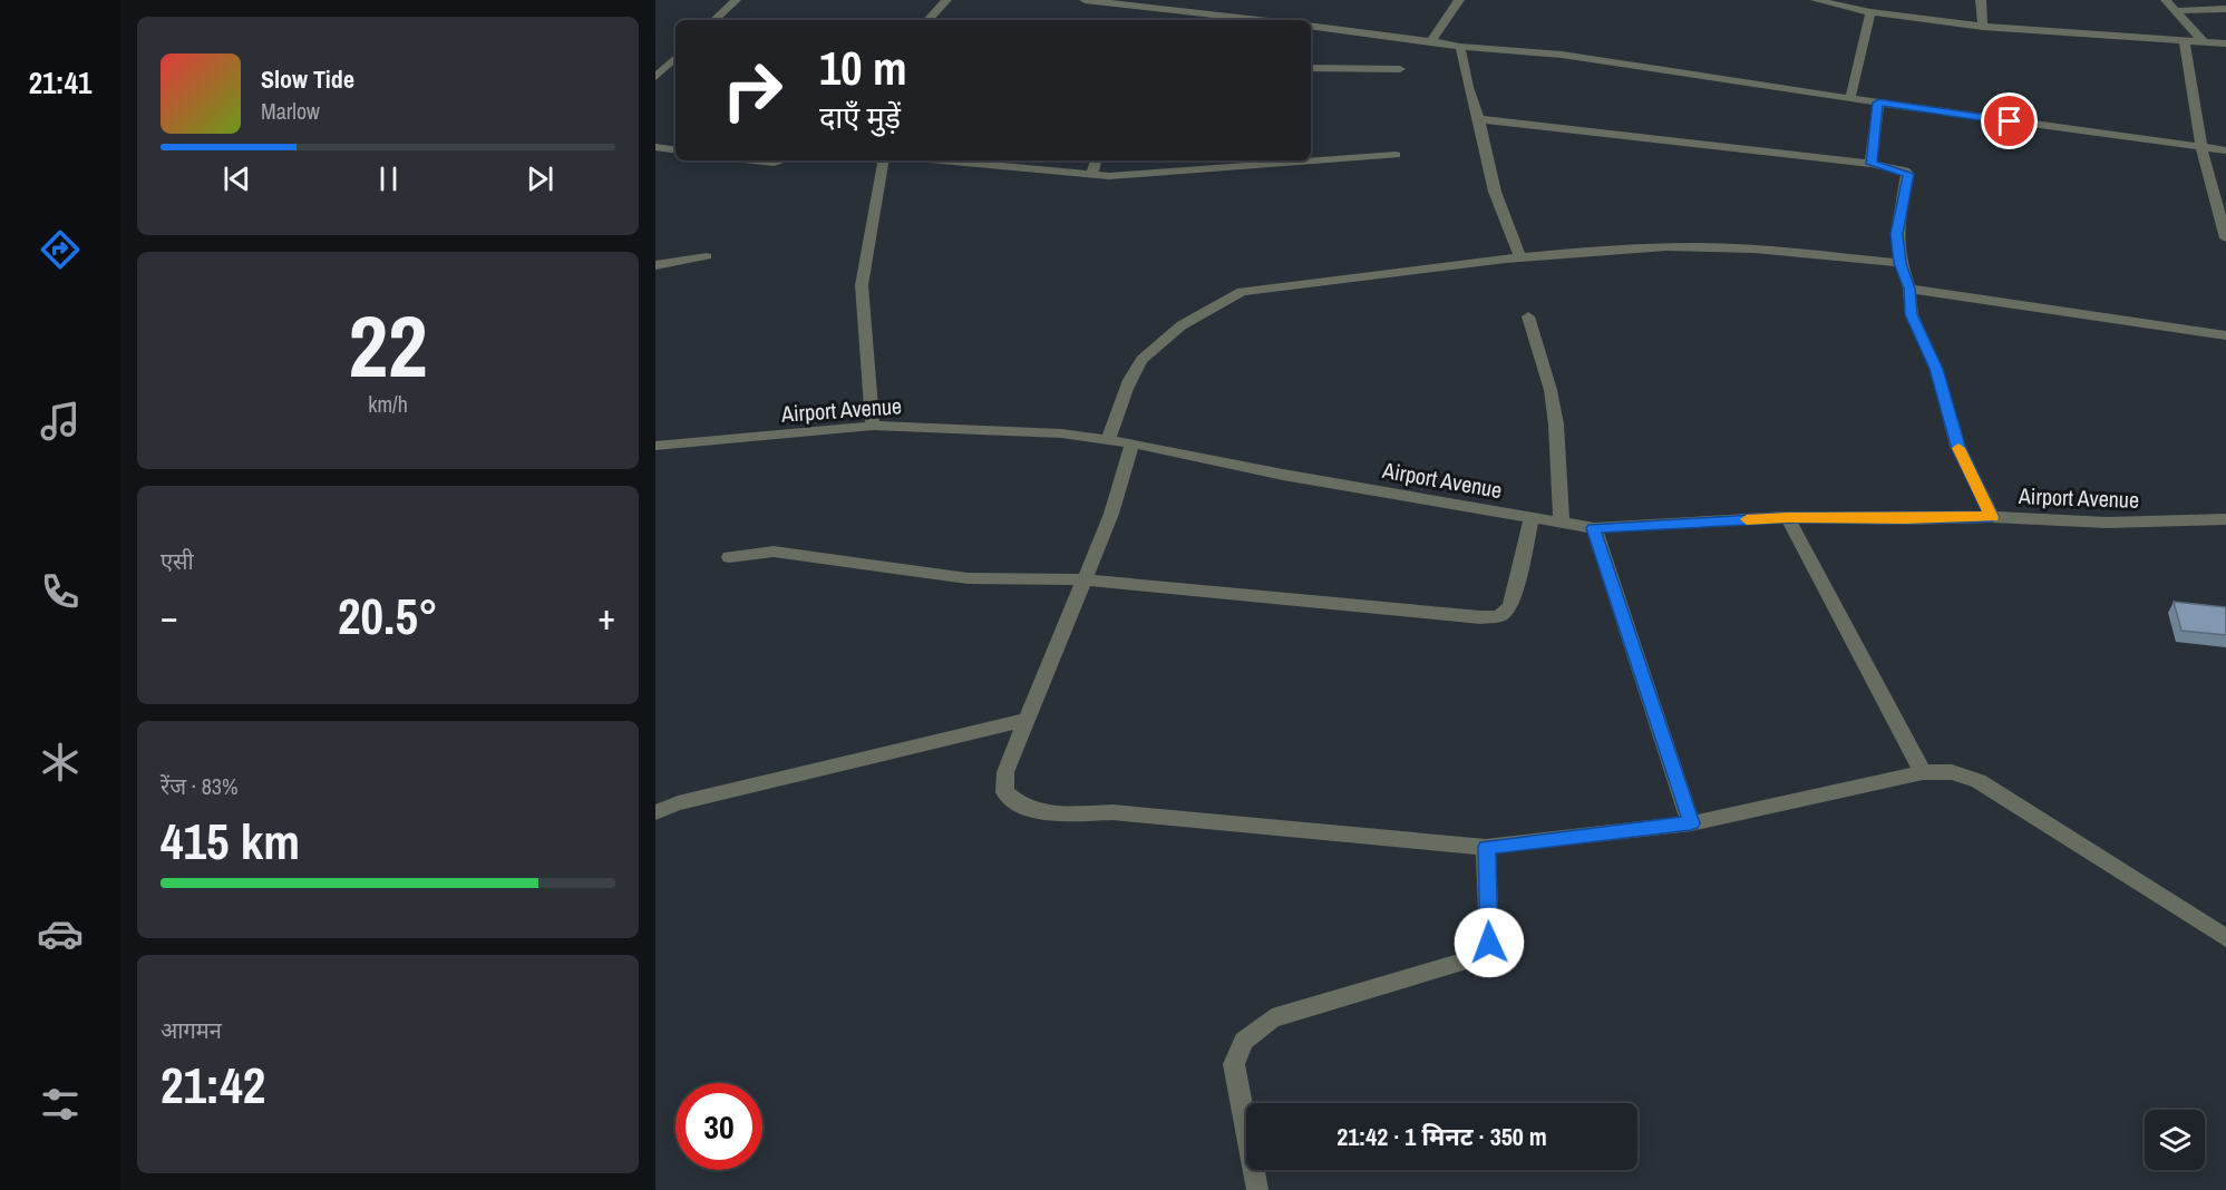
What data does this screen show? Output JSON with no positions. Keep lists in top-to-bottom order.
{
  "streets": {
    "street": ["Airport Avenue"]
  },
  "page": {
    "tabs": "21:41",
    "turn": ["10 m", "दाएँ मुड़ें"],
    "song": ["Slow Tide", "Marlow"],
    "tile": [
      ["22", "km/h"],
      "एसी",
      ["रेंज · 83%", "415 km"],
      ["आगमन", "21:42"]
    ],
    "heat": ["−", "20.5°", "+"],
    "limit": "30",
    "trip": "21:42 · 1 मिनट · 350 m"
  }
}
